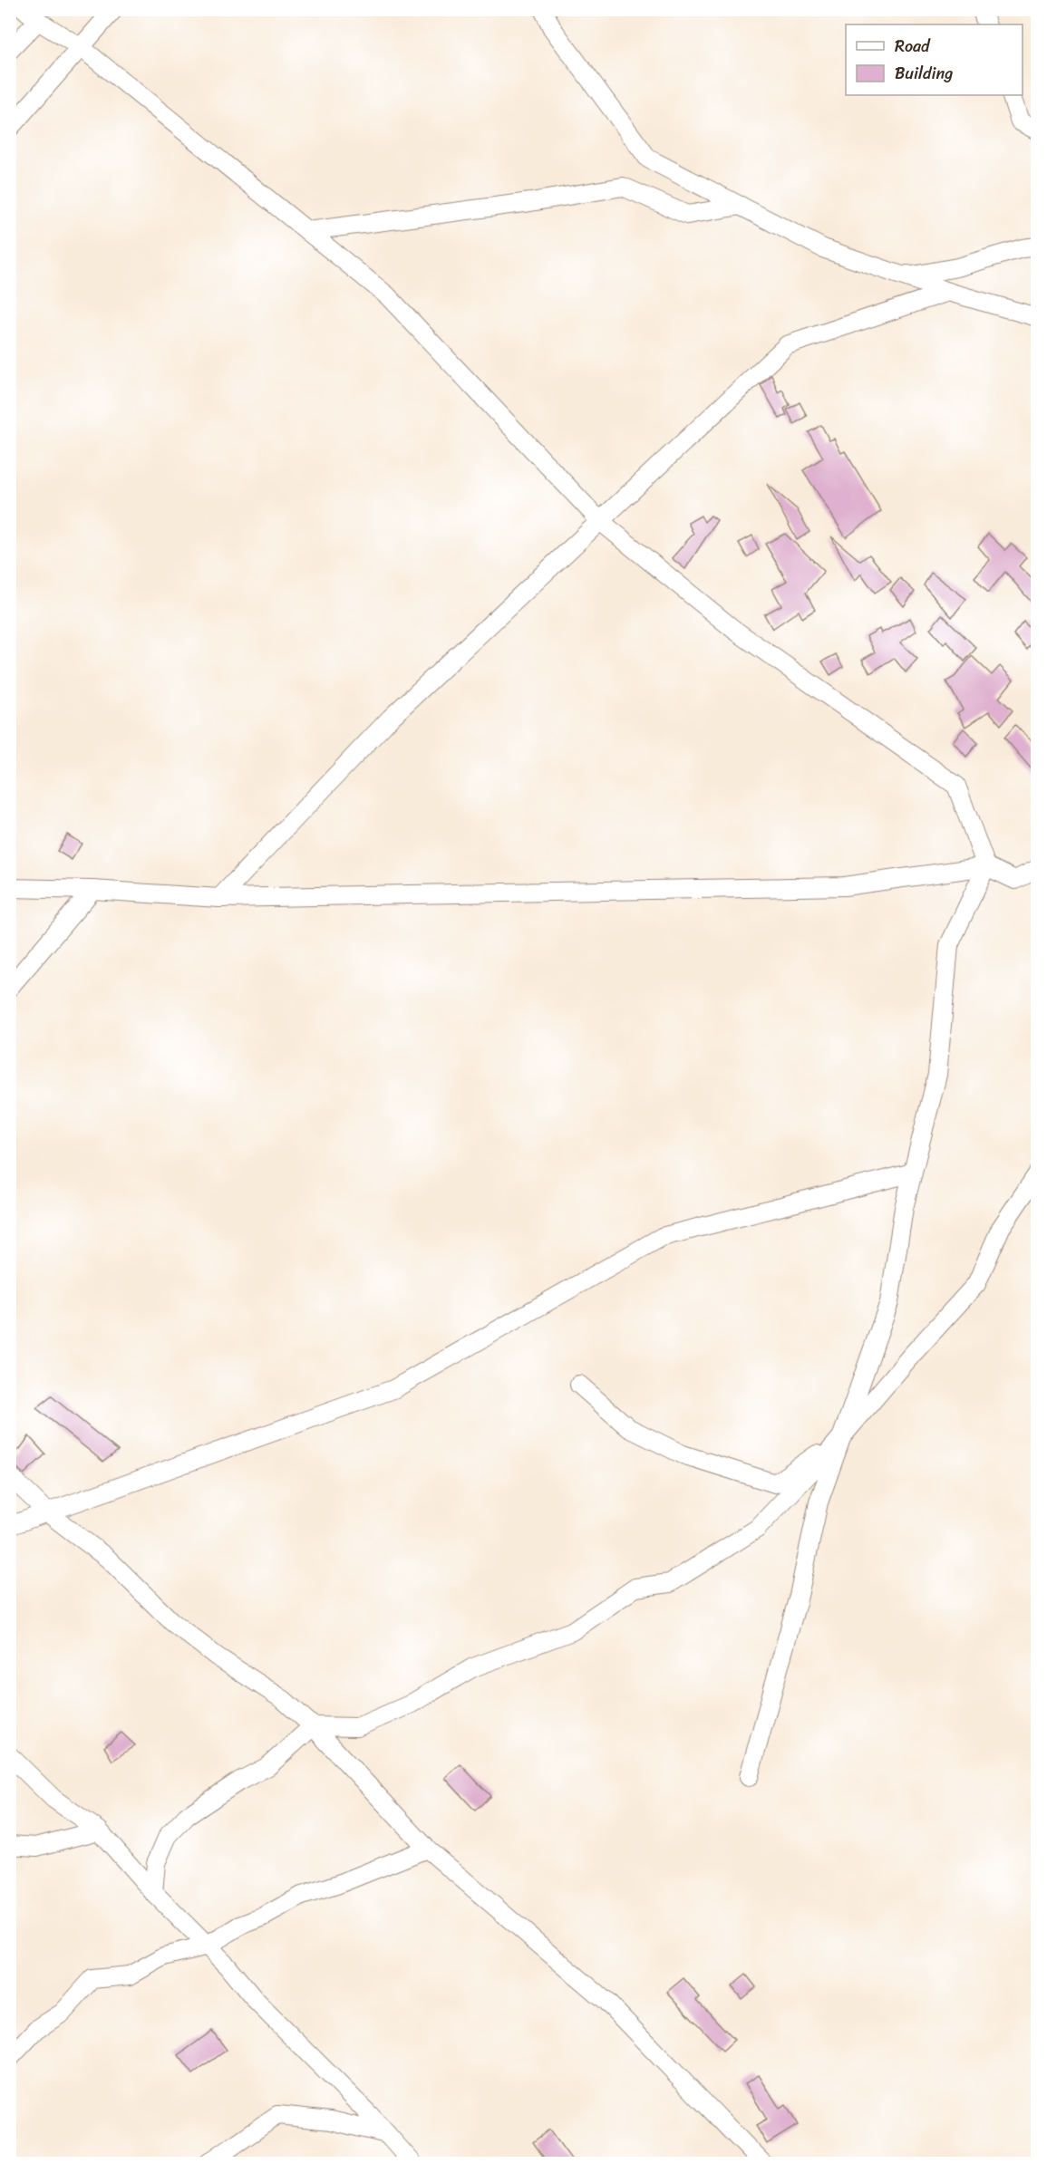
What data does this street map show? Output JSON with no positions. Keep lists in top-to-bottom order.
{
  "legend": ["Road", "Building"]
}
